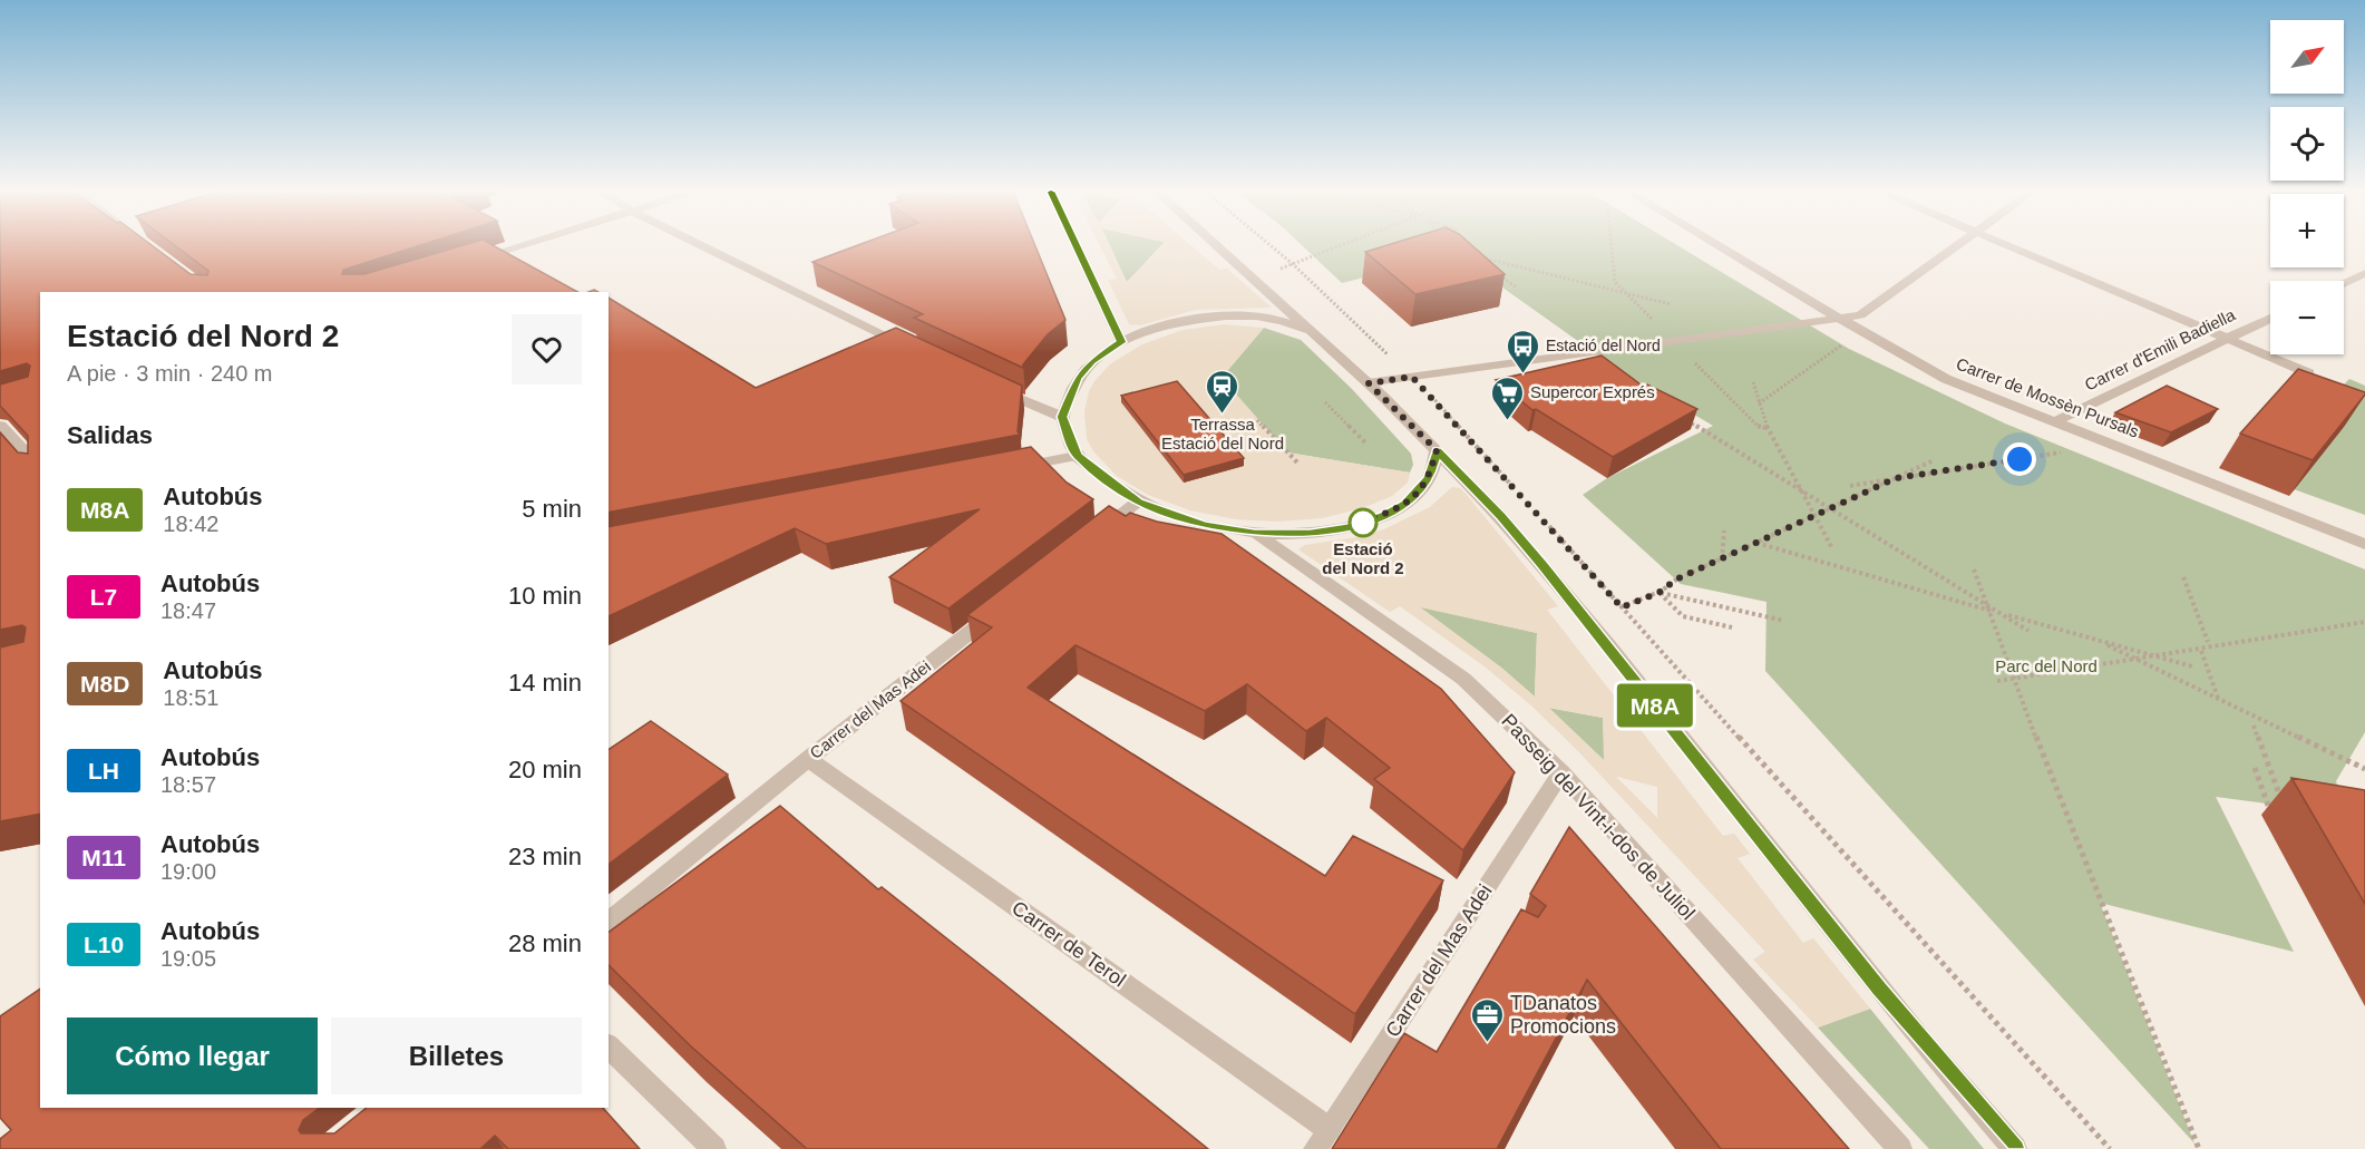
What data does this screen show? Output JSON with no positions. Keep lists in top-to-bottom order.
{
  "streets": {
    "street": [
      "Carrer d'Emili Badiella",
      "Carrer de Mossèn Pursals",
      "Carrer del Mas Adei",
      "Passeig del Vint-i-dos de Juliol",
      "Carrer de Terol"
    ]
  },
  "crossings": [
    ["Carrer d'Emili Badiella", "Carrer de Mossèn Pursals"],
    ["Carrer del Mas Adei", "Passeig del Vint-i-dos de Juliol"],
    ["Carrer del Mas Adei", "Carrer de Terol"]
  ],
  "parks": ["Parc del Nord"],
  "places": {
    "bus stop": ["Estació del Nord"],
    "station": ["Terrassa Estació del Nord"],
    "supermarket": ["Supercor Exprés"],
    "other": ["Estació del Nord 2"],
    "office": ["TDanatos Promocions"]
  },
  "lines": ["bus line M8A"],
  "north": "top right",
  "page": {
    "on_map": "M8A",
    "map_buttons": ["+", "−"],
    "heading": [
      ["Estació del Nord 2", "A pie · 3 min · 240 m"],
      "Salidas"
    ],
    "list": [
      {
        "mark": "M8A",
        "name": "Autobús",
        "note": "18:42",
        "value": "5 min"
      },
      {
        "mark": "L7",
        "name": "Autobús",
        "note": "18:47",
        "value": "10 min"
      },
      {
        "mark": "M8D",
        "name": "Autobús",
        "note": "18:51",
        "value": "14 min"
      },
      {
        "mark": "LH",
        "name": "Autobús",
        "note": "18:57",
        "value": "20 min"
      },
      {
        "mark": "M11",
        "name": "Autobús",
        "note": "19:00",
        "value": "23 min"
      },
      {
        "mark": "L10",
        "name": "Autobús",
        "note": "19:05",
        "value": "28 min"
      }
    ],
    "buttons": ["Cómo llegar", "Billetes"]
  }
}
